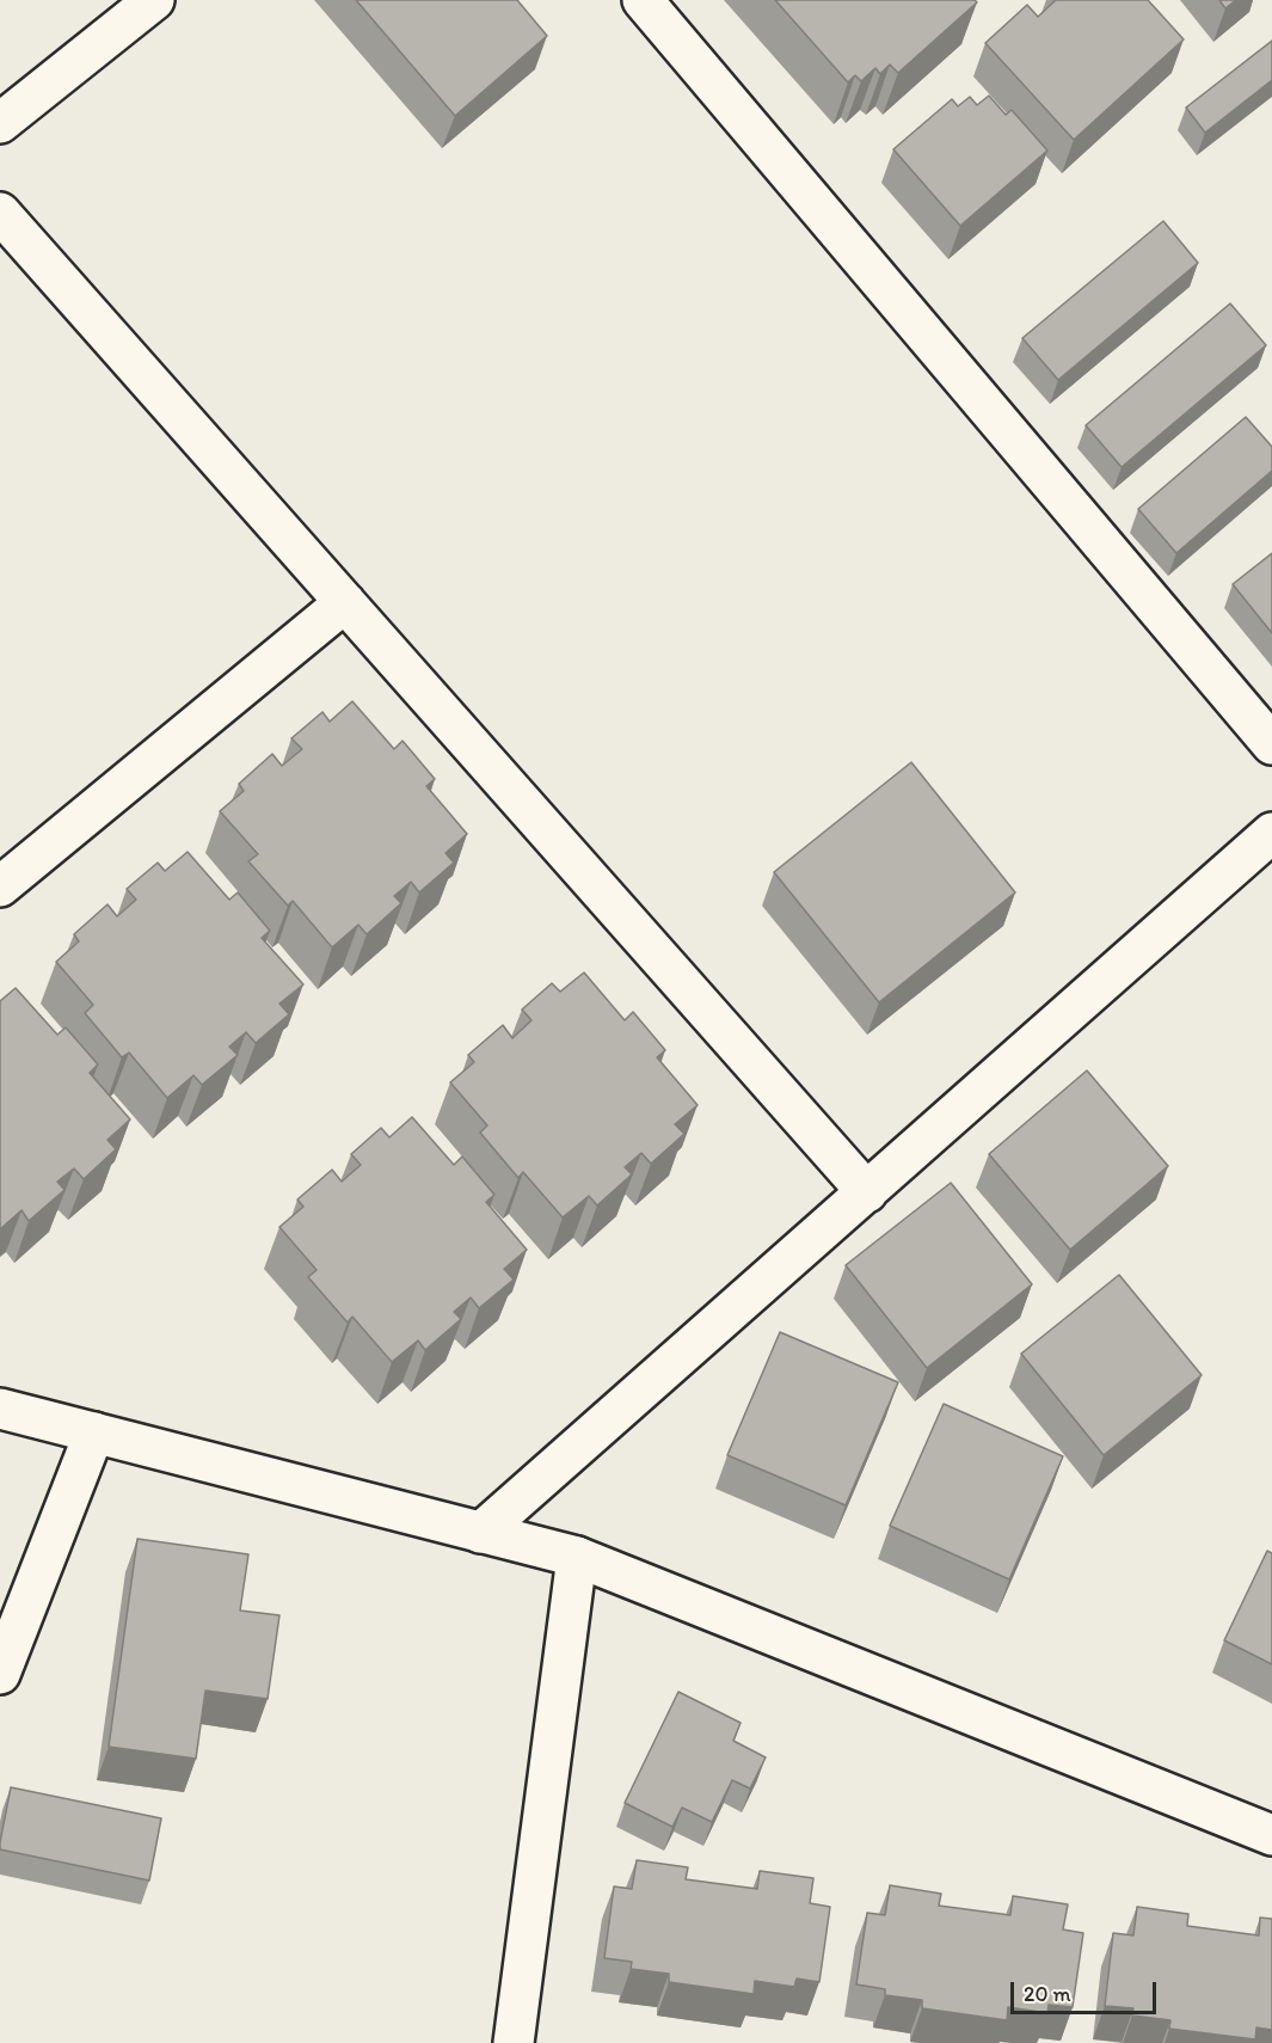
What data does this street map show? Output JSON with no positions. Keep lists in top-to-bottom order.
{
  "scale_bar": "20 m"
}
